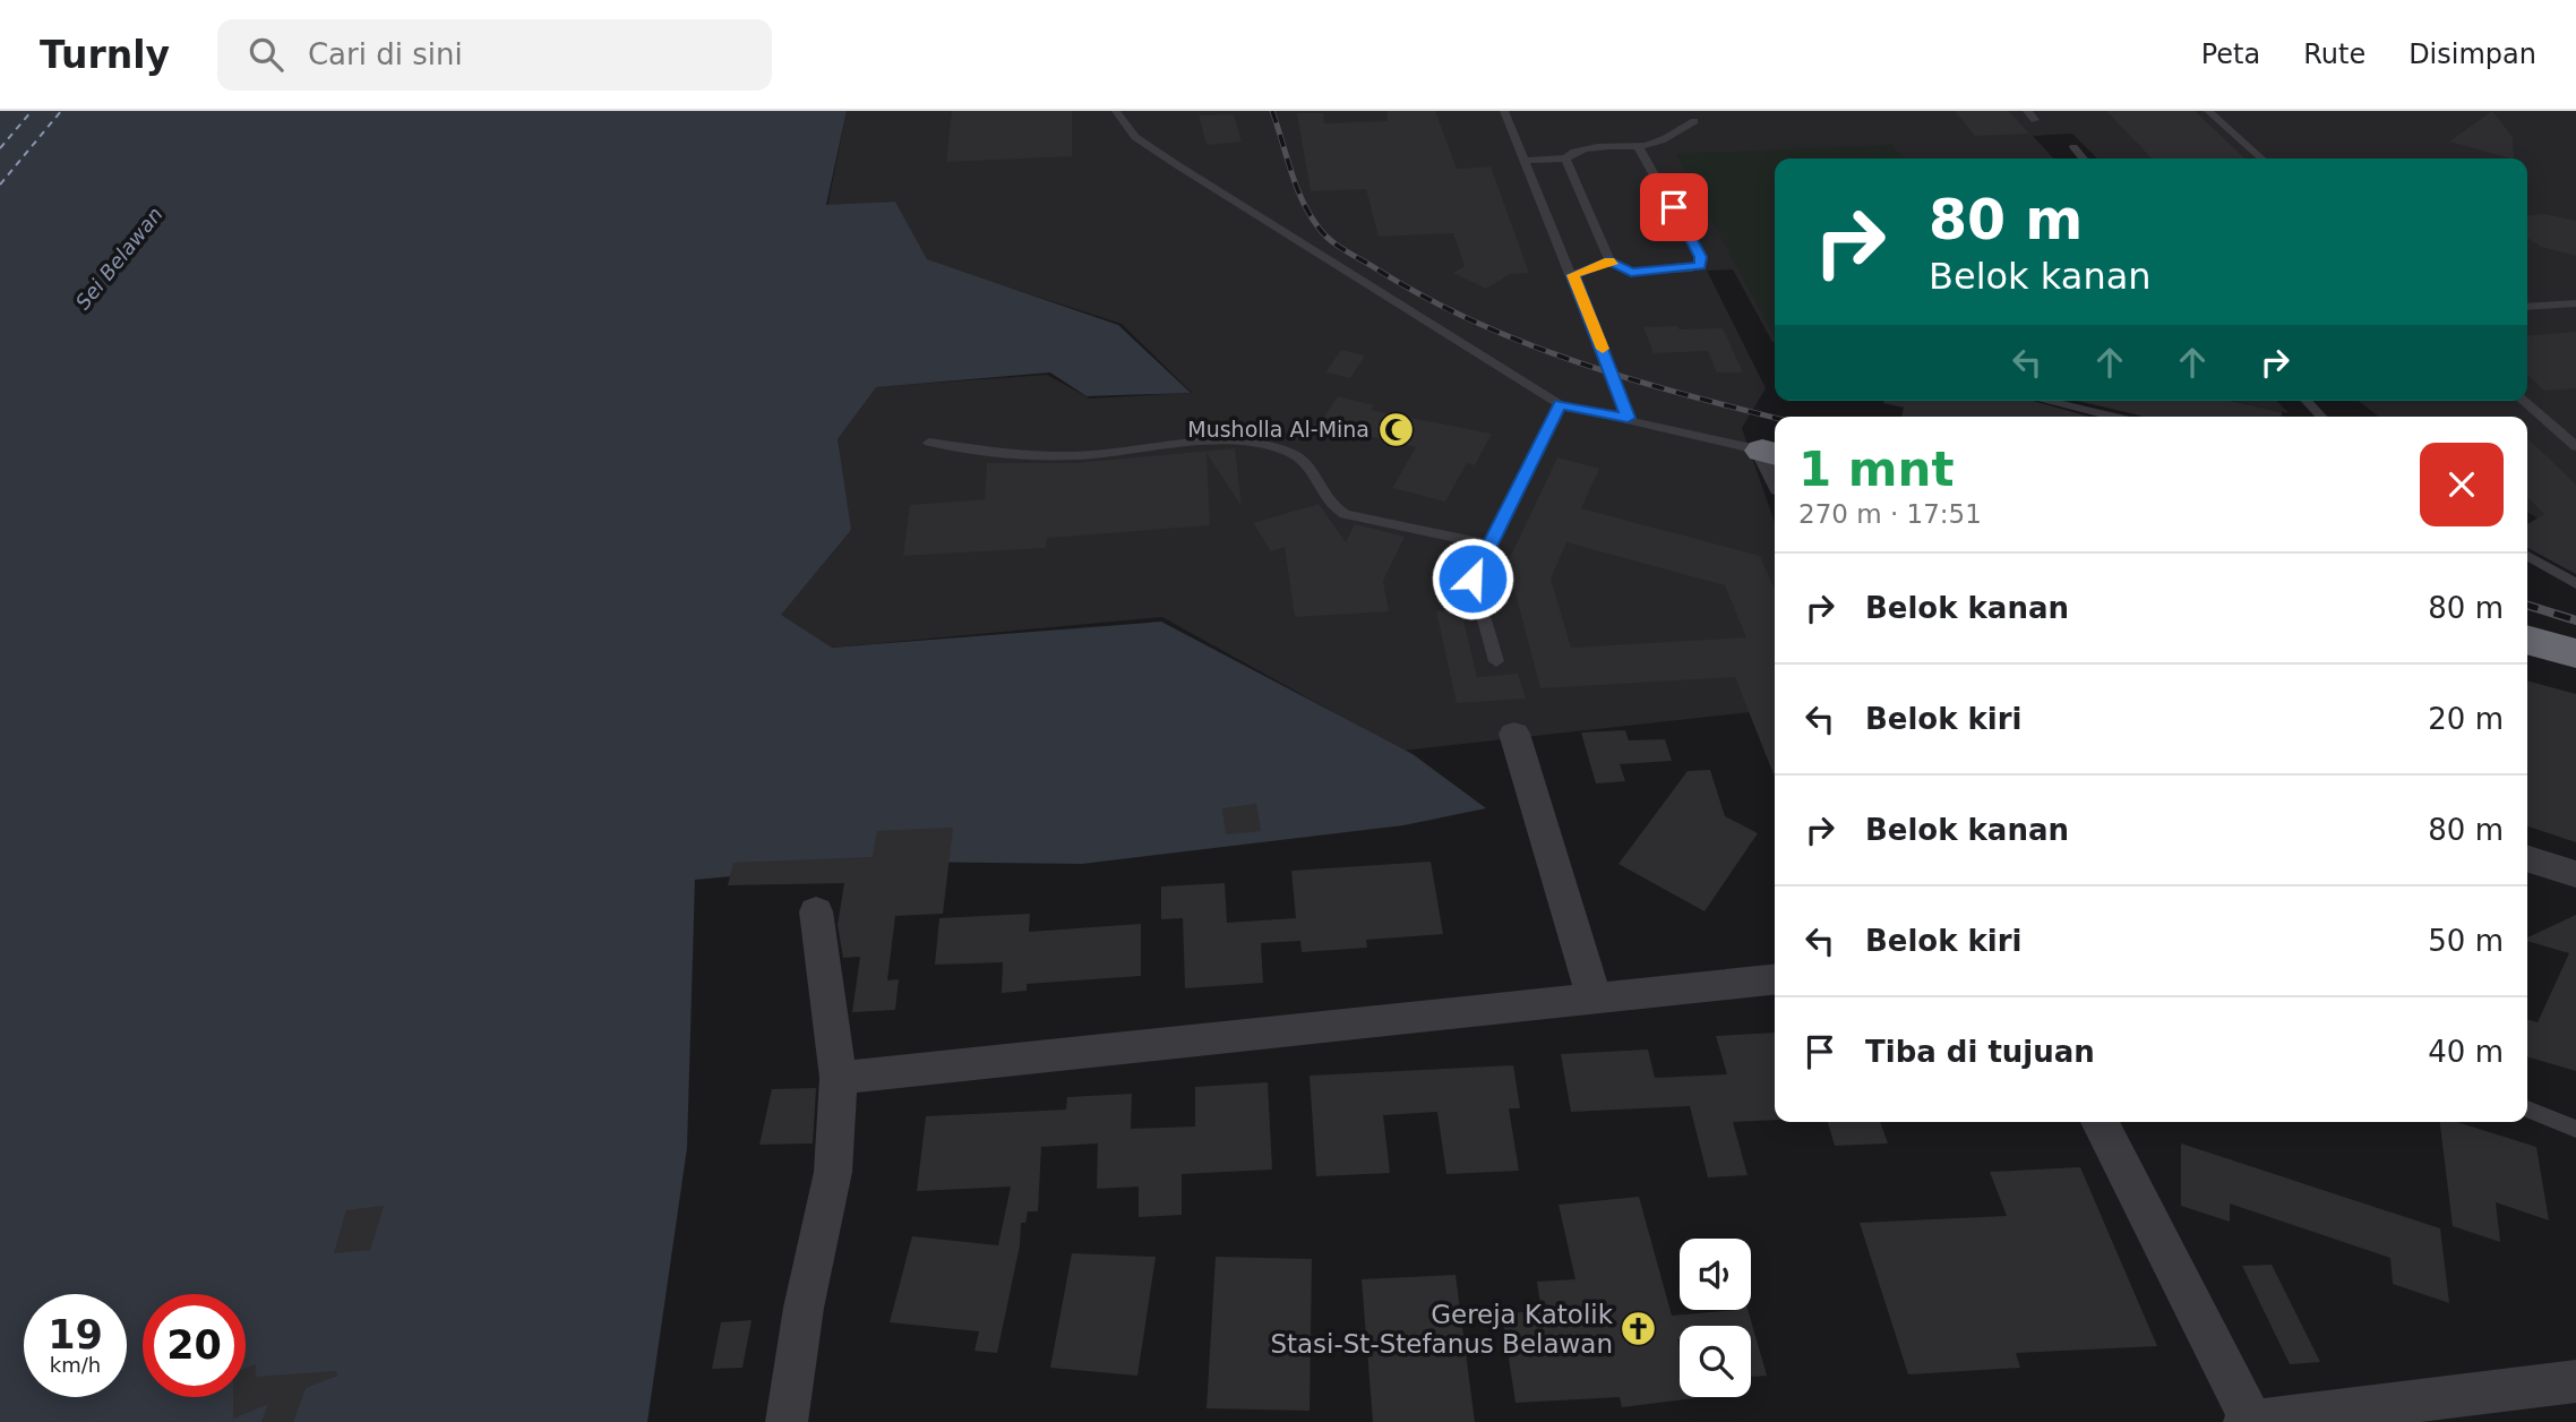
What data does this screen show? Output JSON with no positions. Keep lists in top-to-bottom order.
{
  "water": ["Sei Belawan"],
  "places": {
    "mosque": ["Musholla Al-Mina"],
    "church": ["Gereja Katolik Stasi-St-Stefanus Belawan"]
  },
  "page": {
    "header": "Turnly",
    "search": "Cari di sini",
    "nav": ["Peta", "Rute", "Disimpan"],
    "turn": ["80 m", "Belok kanan"],
    "heading": ["1 mnt", "270 m · 17:51"],
    "list": [
      {
        "name": "Belok kanan",
        "value": "80 m"
      },
      {
        "name": "Belok kiri",
        "value": "20 m"
      },
      {
        "name": "Belok kanan",
        "value": "80 m"
      },
      {
        "name": "Belok kiri",
        "value": "50 m"
      },
      {
        "name": "Tiba di tujuan",
        "value": "40 m"
      }
    ],
    "speed": "19 km/h",
    "limit": "20"
  }
}
